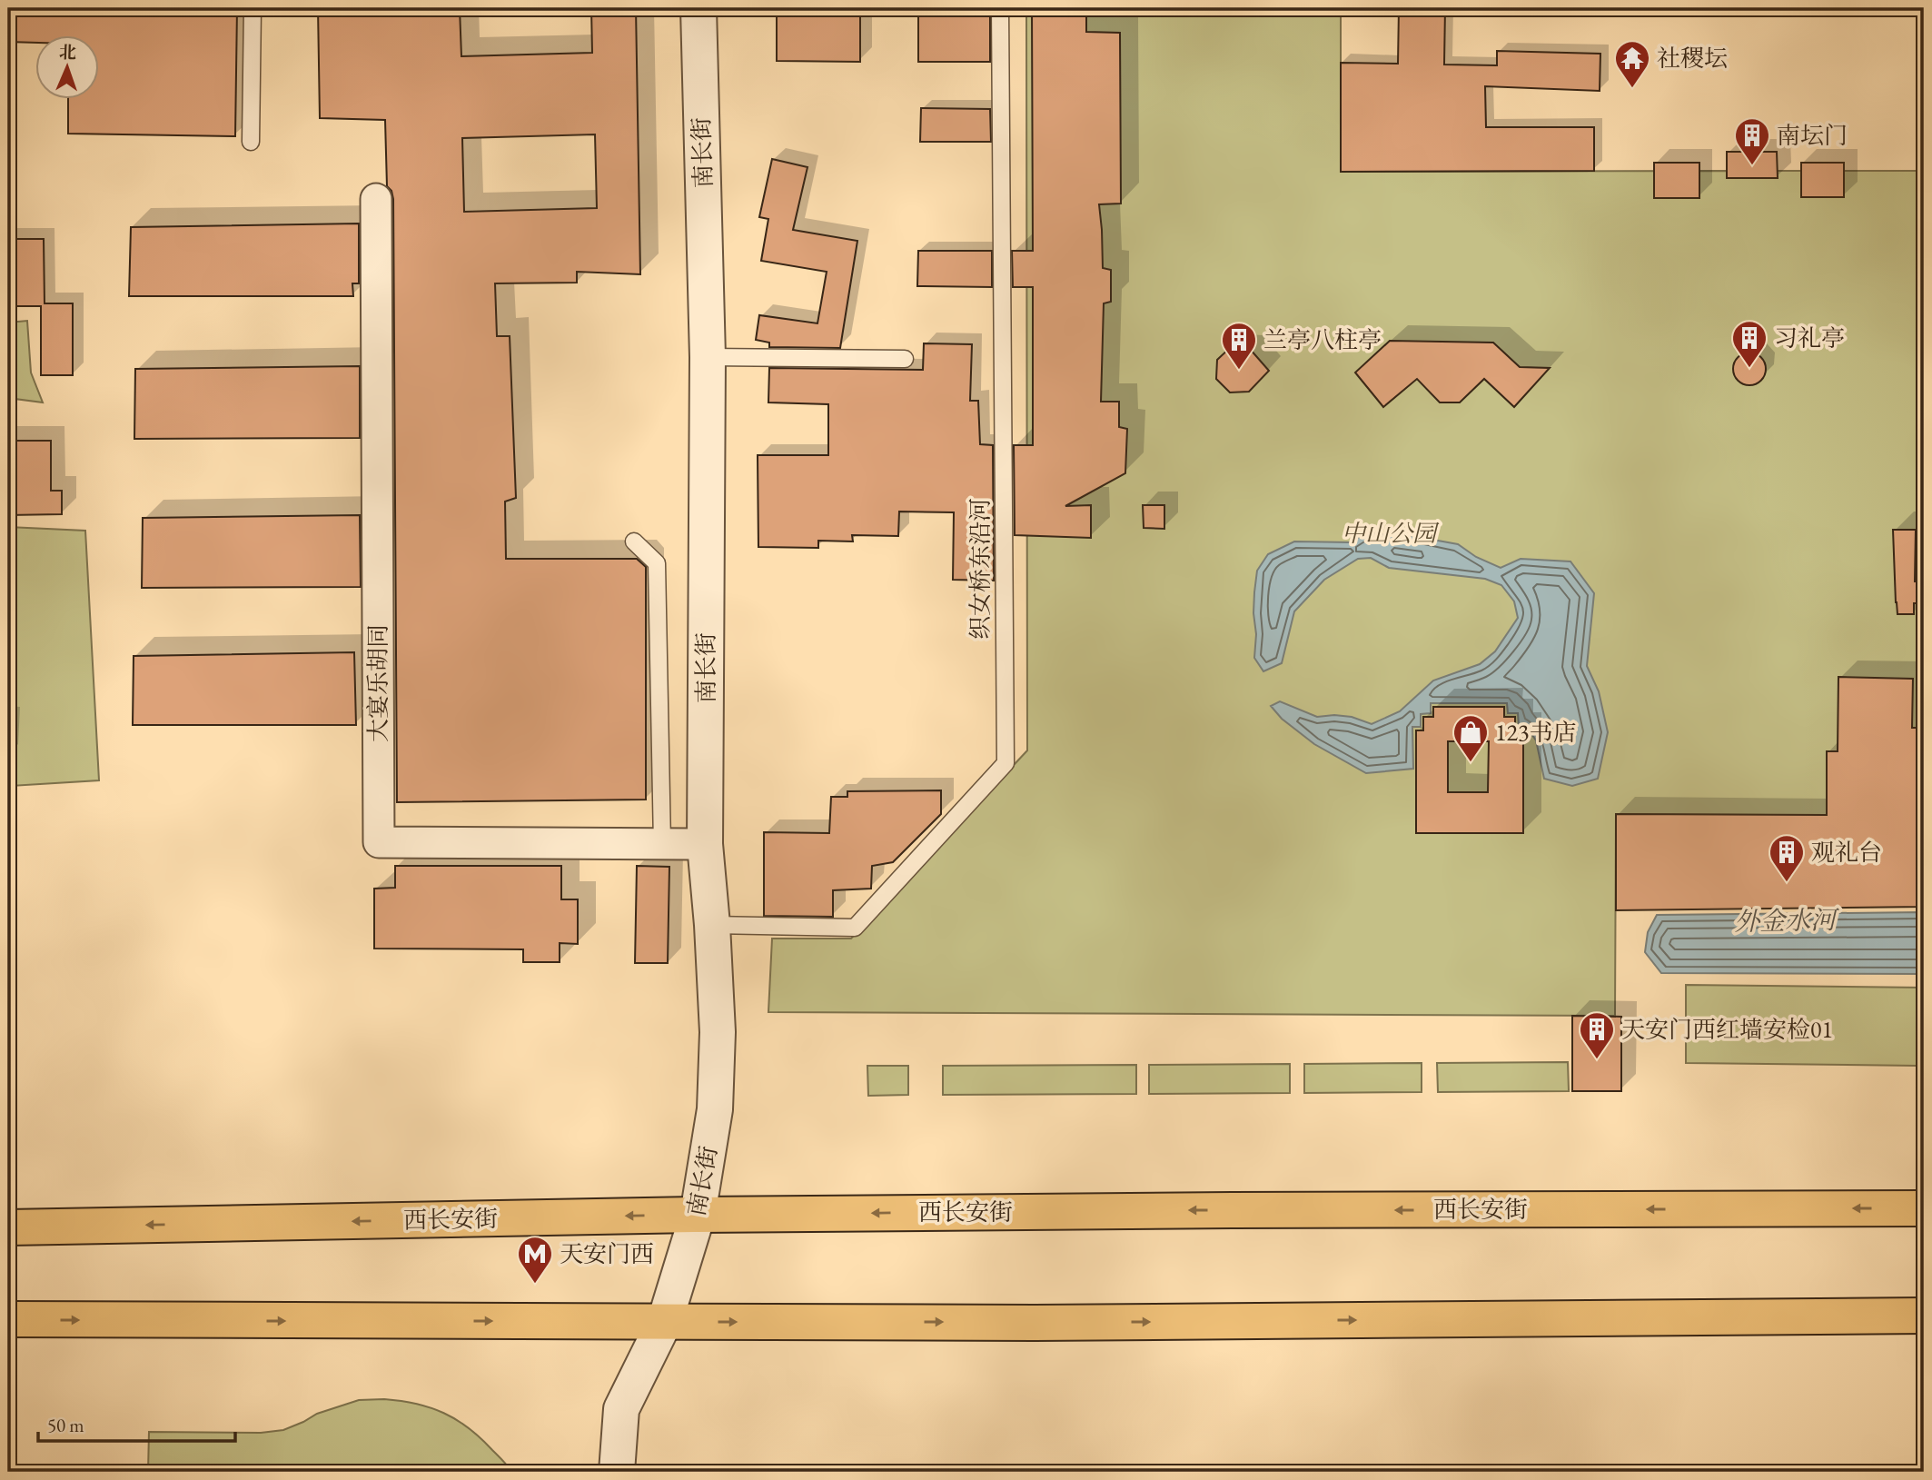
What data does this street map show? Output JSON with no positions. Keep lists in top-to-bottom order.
{
  "streets": {
    "highway": ["西长安街"],
    "street": ["南长街", "大宴乐胡同"],
    "lane": ["织女桥东沿河"]
  },
  "crossings": [
    ["南长街", "织女桥东沿河"],
    ["南长街", "大宴乐胡同"],
    ["南长街", "西长安街"]
  ],
  "water": ["外金水河"],
  "parks": ["中山公园"],
  "places": {
    "temple": ["社稷坛"],
    "building": [
      "南坛门",
      "习礼亭",
      "兰亭八柱亭",
      "观礼台",
      "天安门西红墙安检01"
    ],
    "shop": ["123书店"],
    "metro station": ["天安门西"]
  },
  "scale_bar": "50 m",
  "north": "top"
}
